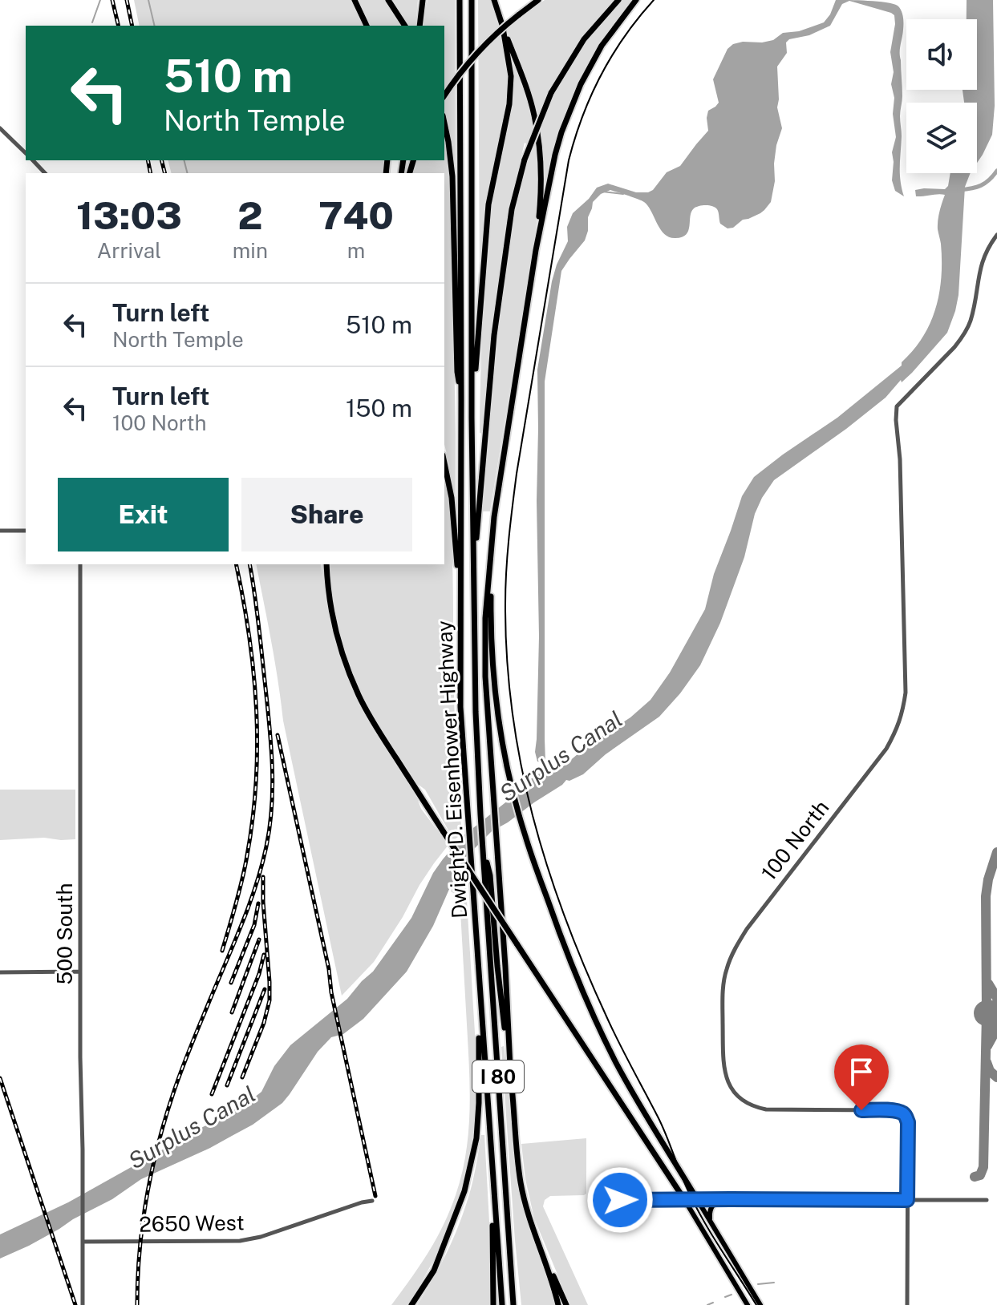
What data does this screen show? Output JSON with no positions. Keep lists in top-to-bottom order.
{
  "streets": {
    "highway": ["Dwight D. Eisenhower Highway", "I 80"],
    "street": ["100 North", "500 South", "2650 West"]
  },
  "crossings": [
    ["500 South", "2650 West"]
  ],
  "water": ["Surplus Canal"],
  "page": {
    "turn": ["510 m", "North Temple"],
    "eta": [
      "13:03",
      "Arrival",
      "2",
      "min",
      "740",
      "m"
    ],
    "list": [
      {
        "name": "Turn left",
        "note": "North Temple",
        "value": "510 m"
      },
      {
        "name": "Turn left",
        "note": "100 North",
        "value": "150 m"
      }
    ],
    "buttons": ["Exit", "Share"]
  }
}
